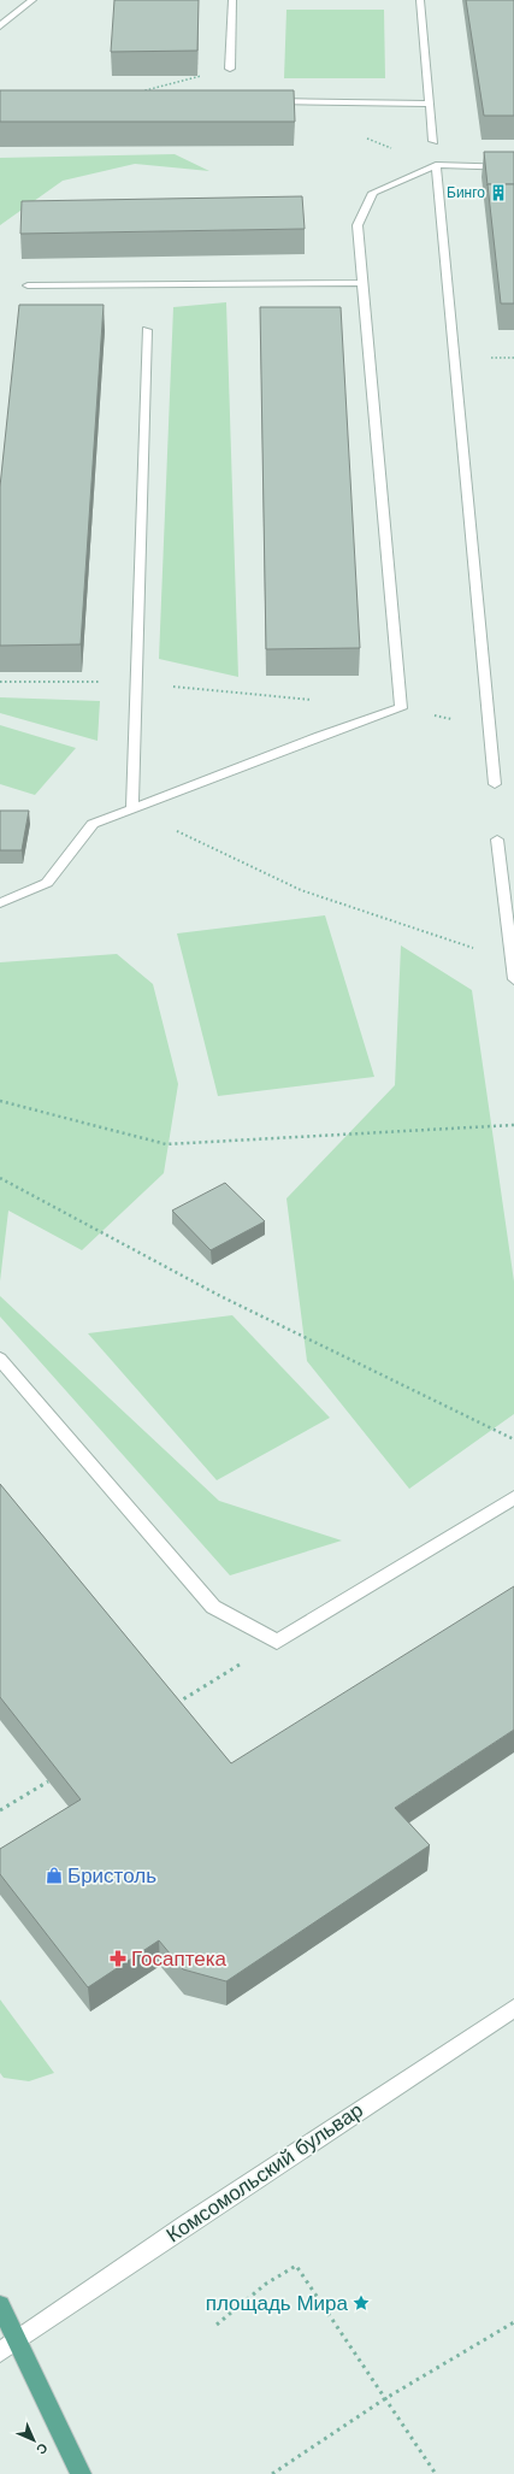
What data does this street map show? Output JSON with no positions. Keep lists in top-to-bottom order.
{
  "streets": {
    "street": ["Комсомольский бульвар"]
  },
  "places": {
    "building": ["Бинго"],
    "shop": ["Бристоль"],
    "pharmacy": ["Госаптека"],
    "place": ["площадь Мира"]
  },
  "north": "bottom right"
}
